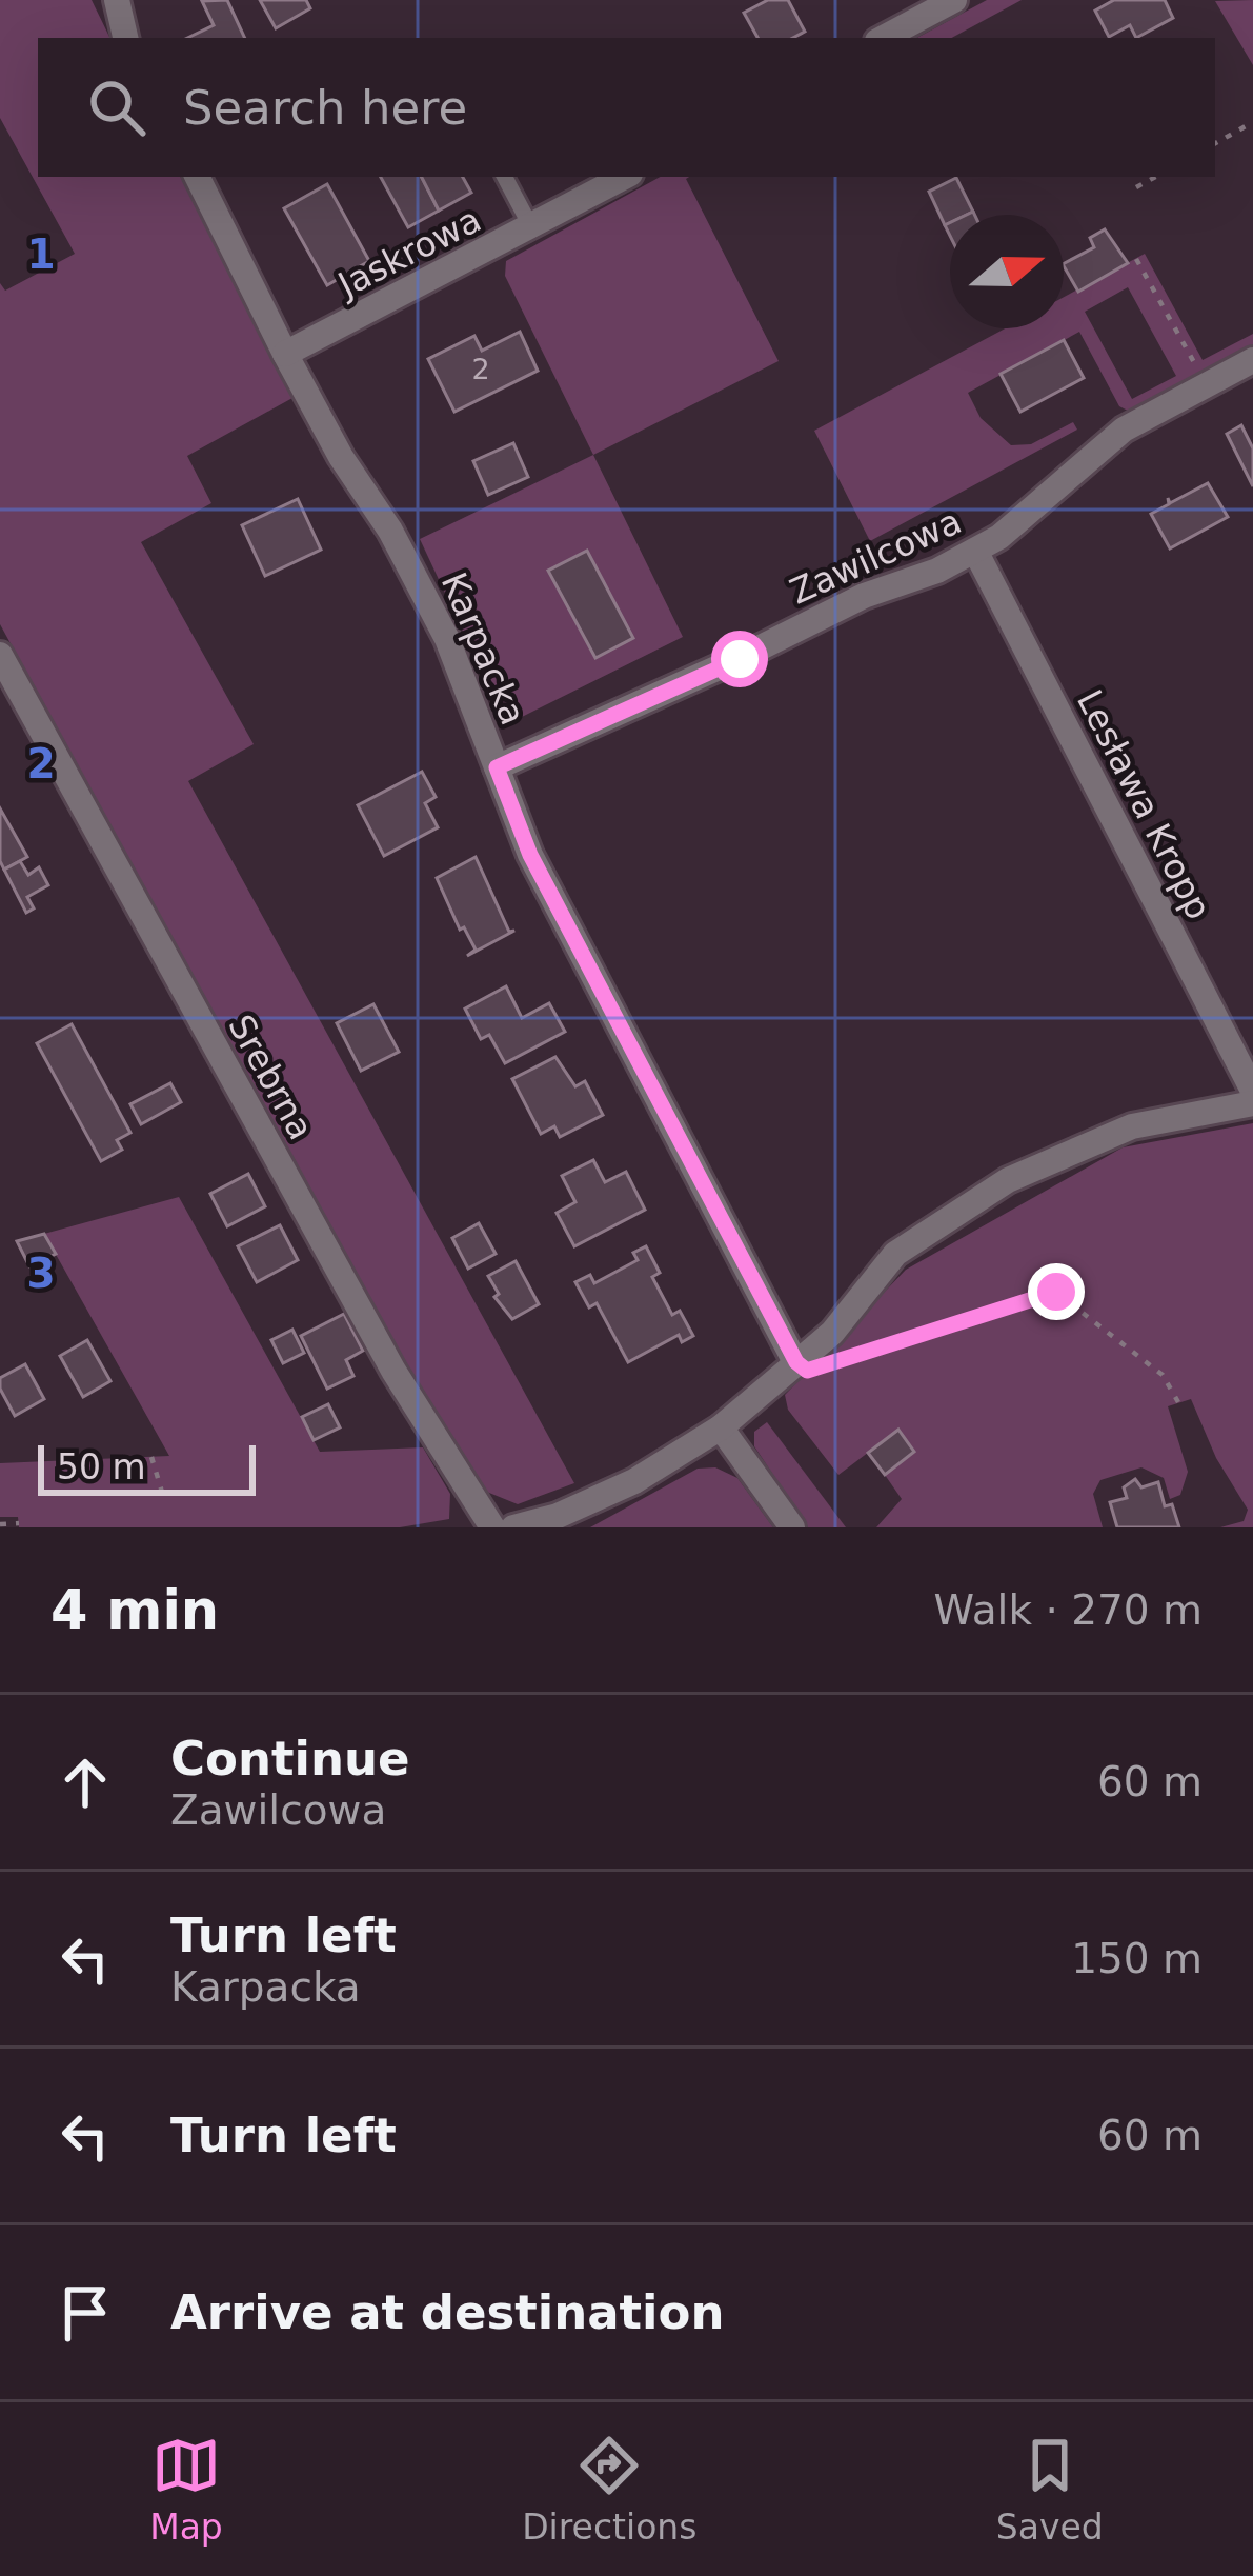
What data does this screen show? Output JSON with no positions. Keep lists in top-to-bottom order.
{
  "streets": {
    "street": [
      "Jaskrowa",
      "Zawilcowa",
      "Karpacka",
      "Lesława Kropp",
      "Srebrna"
    ]
  },
  "crossings": [
    ["Jaskrowa", "Karpacka"],
    ["Zawilcowa", "Karpacka"],
    ["Zawilcowa", "Lesława Kropp"]
  ],
  "house_numbers": ["2"],
  "scale_bar": "50 m",
  "north": "right",
  "page": {
    "search": "Search here",
    "scale": "50 m",
    "heading": ["4 min", "Walk · 270 m"],
    "list": [
      ["Continue", "Zawilcowa", "60 m"],
      ["Turn left", "Karpacka", "150 m"],
      ["Turn left", "60 m"],
      "Arrive at destination"
    ],
    "nav": ["Map", "Directions", "Saved"]
  },
  "grid": {
    "rows": ["1", "2", "3"]
  }
}
